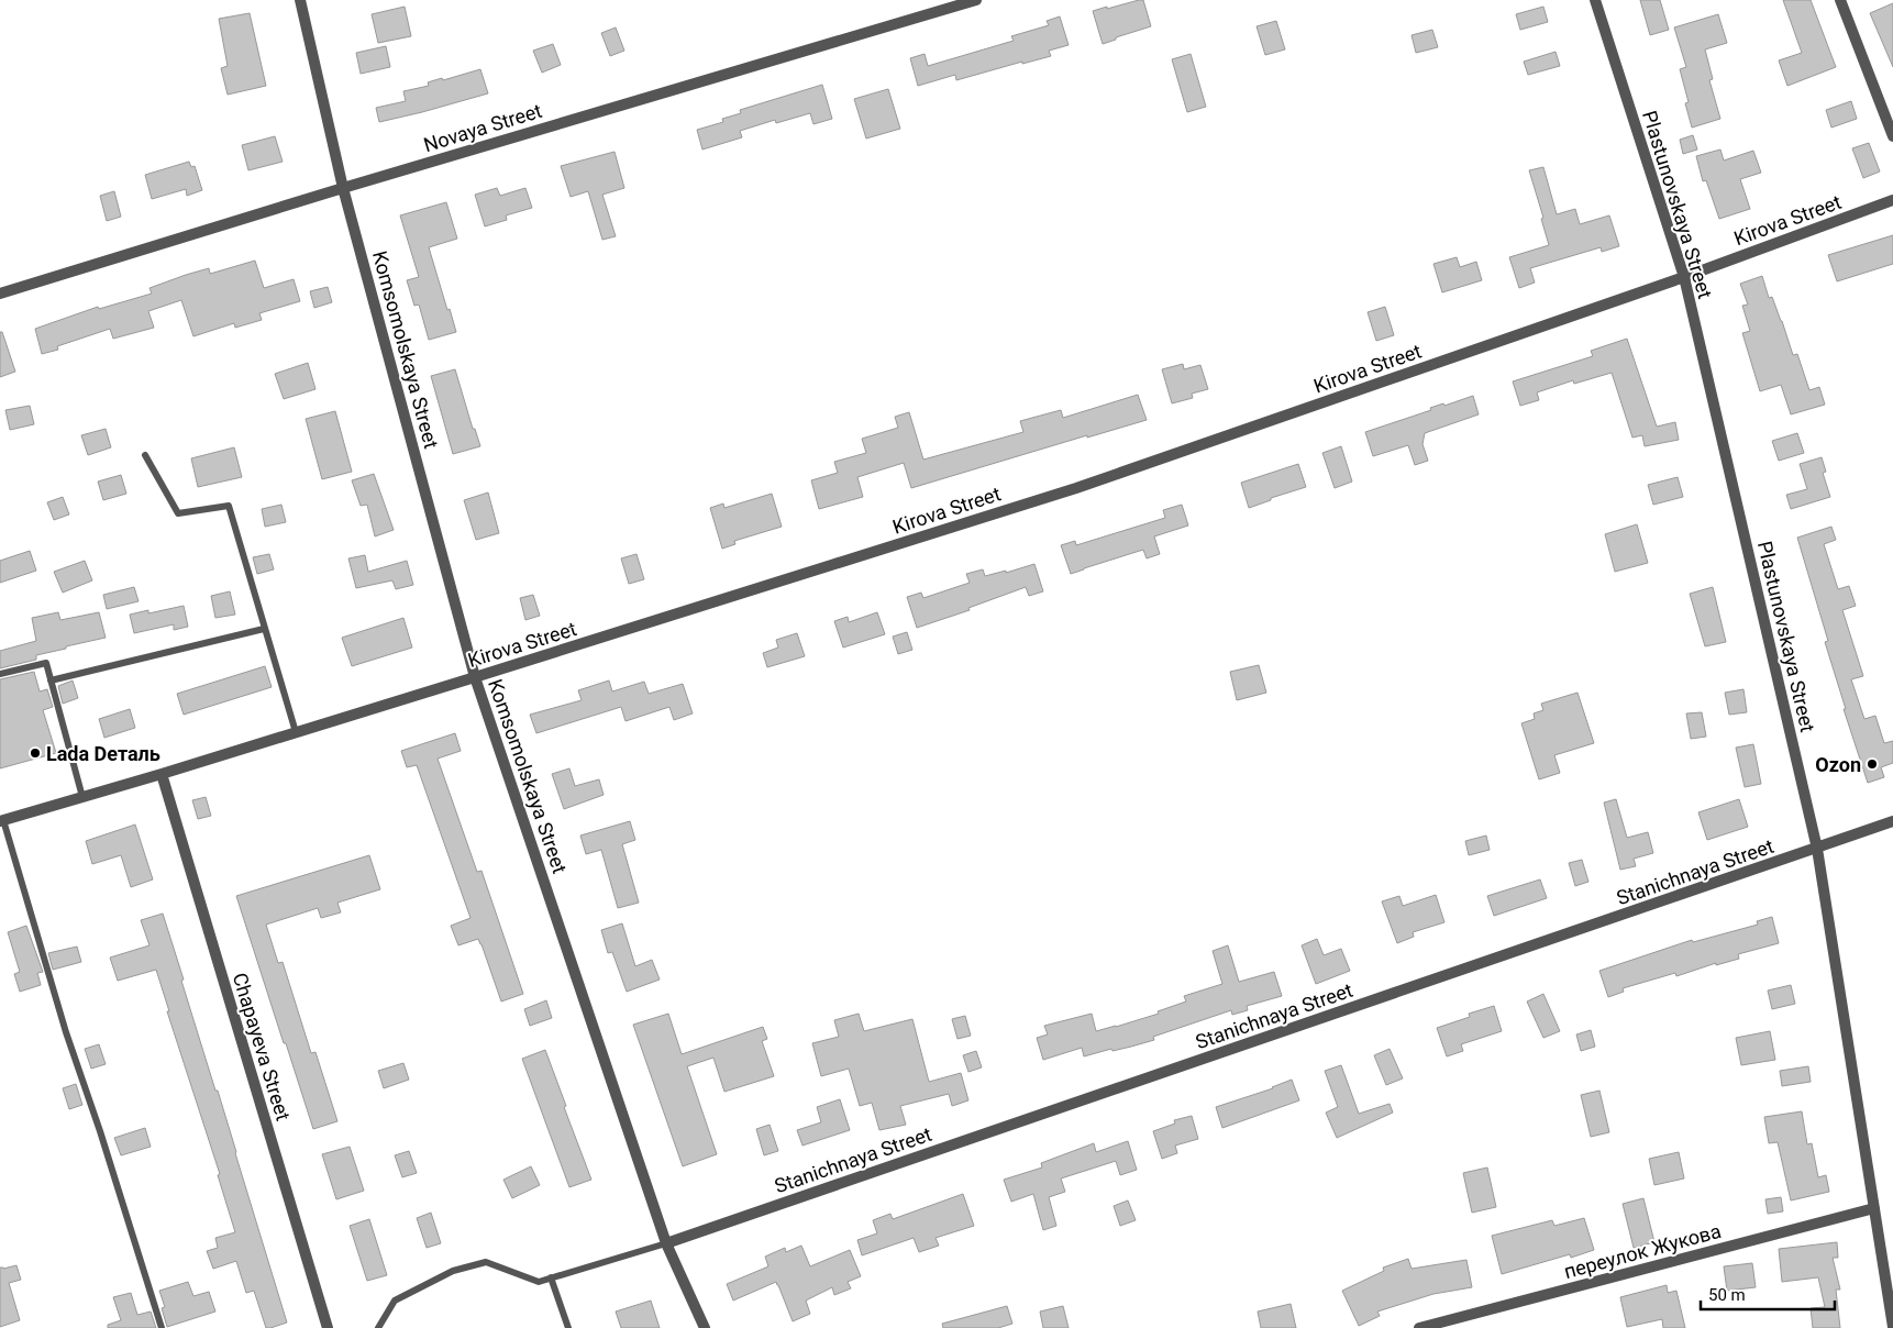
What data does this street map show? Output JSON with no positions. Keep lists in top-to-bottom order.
{
  "streets": {
    "street": [
      "Novaya Street",
      "Plastunovskaya Street",
      "Kirova Street",
      "Komsomolskaya Street",
      "Stanichnaya Street",
      "Chapayeva Street",
      "переулок Жукова"
    ]
  },
  "crossings": [
    ["Novaya Street", "Komsomolskaya Street"],
    ["Plastunovskaya Street", "Kirova Street"],
    ["Plastunovskaya Street", "Stanichnaya Street"],
    ["Plastunovskaya Street", "переулок Жукова"],
    ["Kirova Street", "Komsomolskaya Street"],
    ["Kirova Street", "Chapayeva Street"],
    ["Komsomolskaya Street", "Stanichnaya Street"]
  ],
  "places": ["Lada Dеталь", "Ozon"],
  "scale_bar": "50 m"
}
